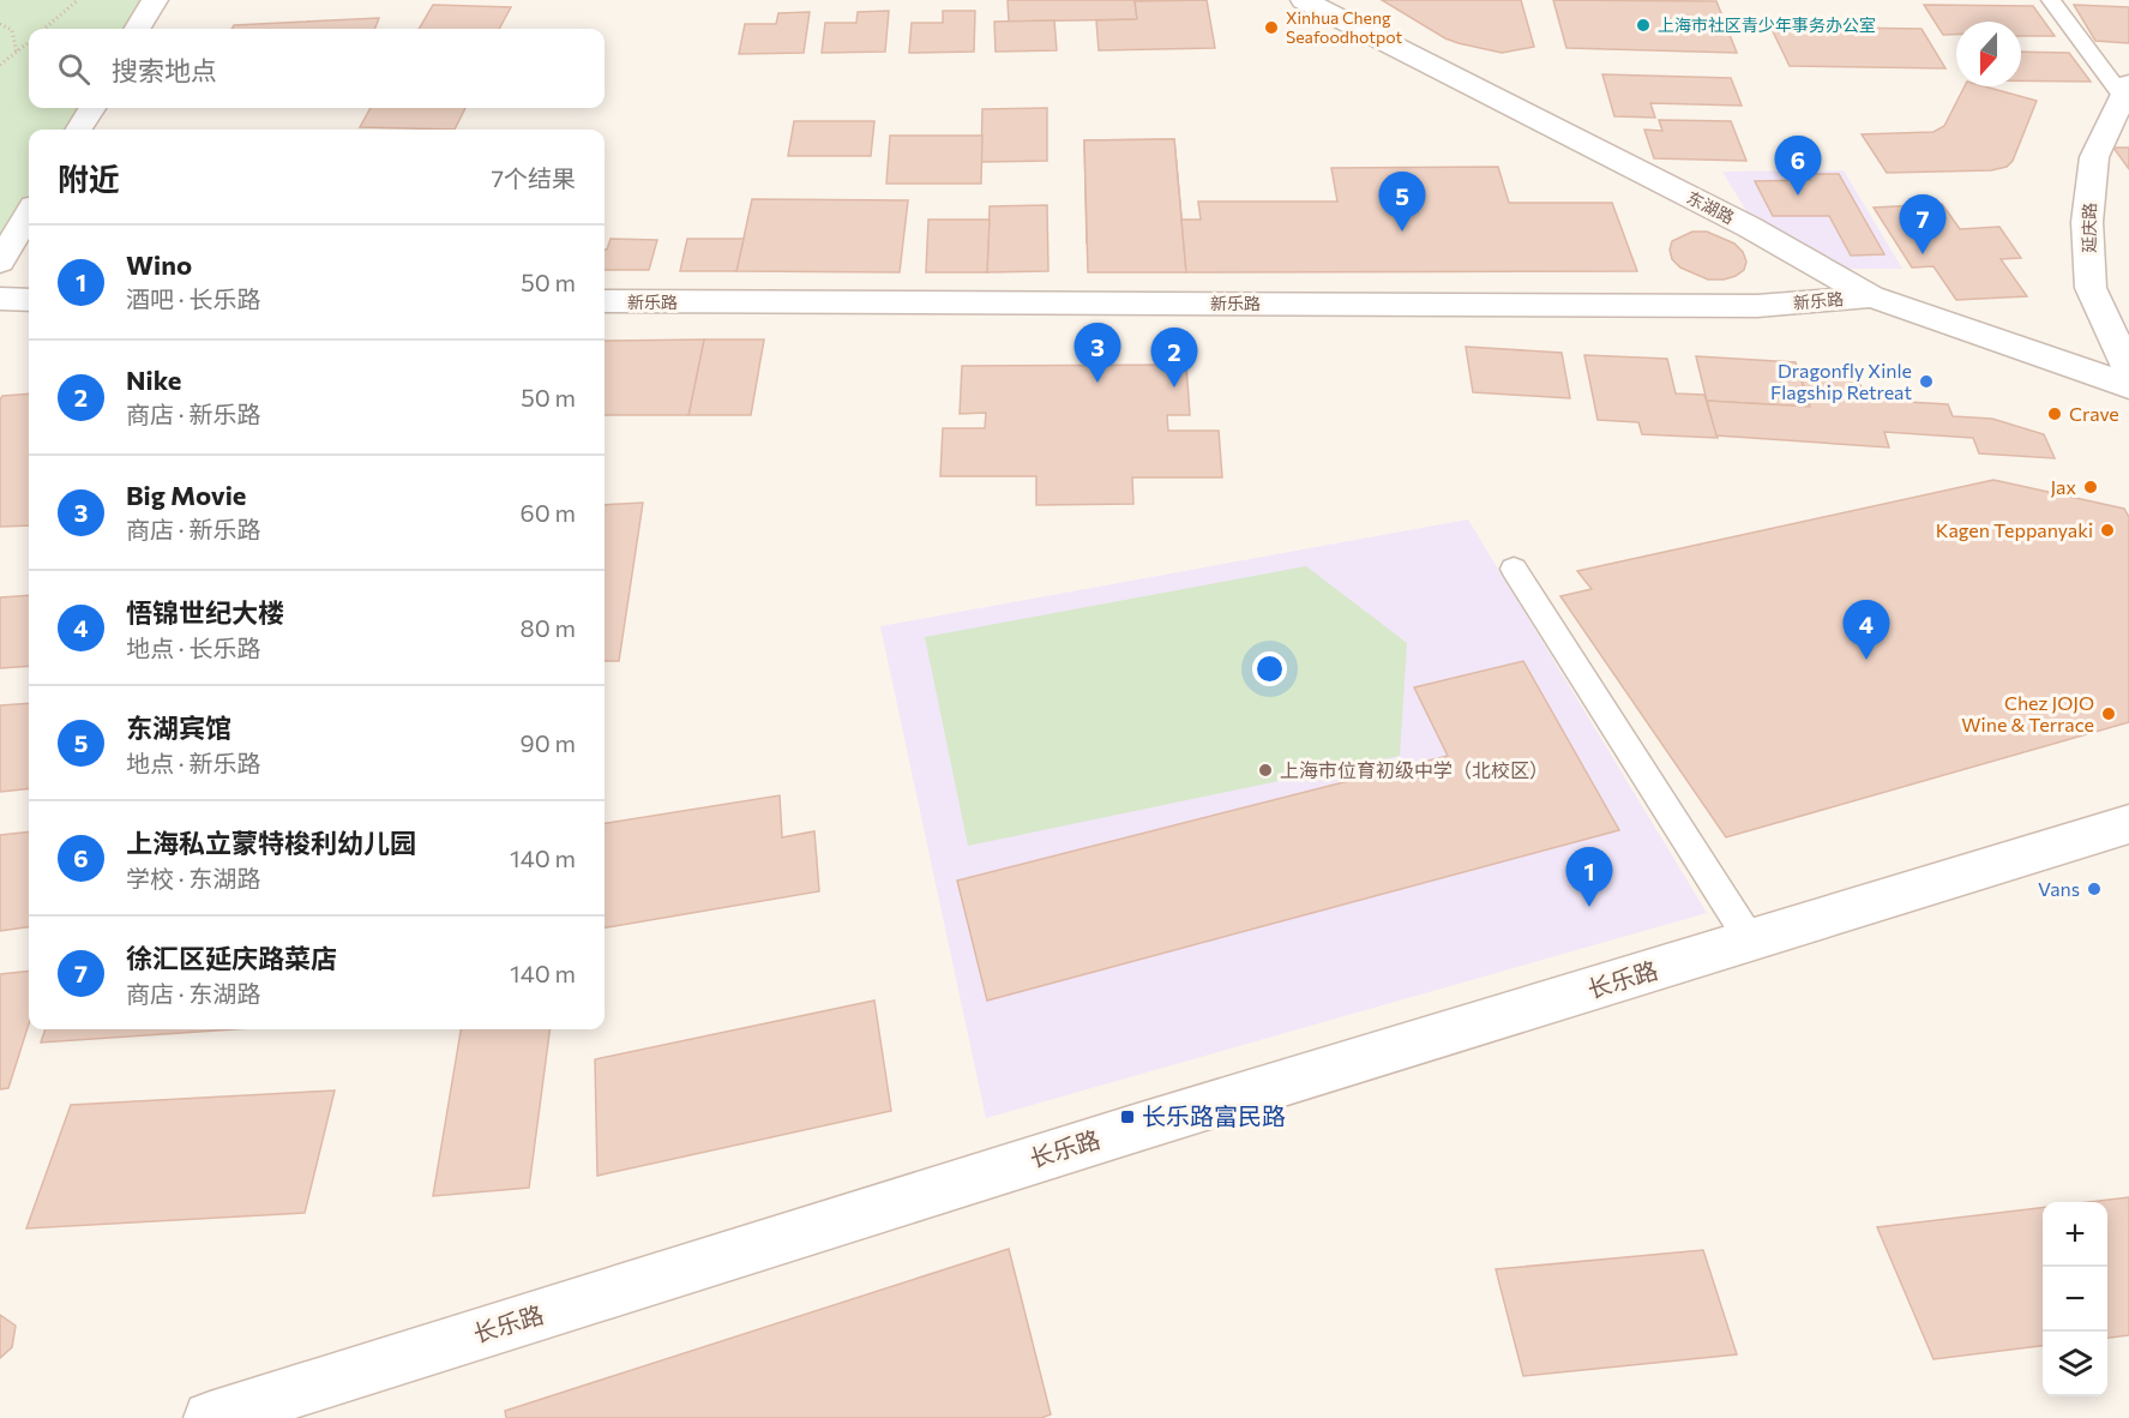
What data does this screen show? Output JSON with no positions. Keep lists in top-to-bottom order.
{
  "streets": {
    "street": [
      "东湖路",
      "延庆路",
      "新乐路",
      "长乐路"
    ]
  },
  "crossings": [
    ["东湖路", "新乐路"]
  ],
  "places": {
    "other": [
      "上海市社区青少年事务办公室",
      "Xinhua Cheng Seafoodhotpot",
      "Dragonfly Xinle Flagship Retreat",
      "Crave",
      "Jax",
      "Kagen Teppanyaki",
      "Chez JOJO Wine & Terrace",
      "上海市位育初级中学（北校区）",
      "Vans"
    ],
    "transit": ["长乐路富民路"]
  },
  "north": "bottom",
  "page": {
    "search": "搜索地点",
    "heading": ["附近", "7个结果"],
    "pins": [
      "6",
      "5",
      "7",
      "3",
      "2",
      "4",
      "1"
    ],
    "list": [
      {
        "mark": "1",
        "name": "Wino",
        "note": "酒吧 · 长乐路",
        "value": "50 m"
      },
      {
        "mark": "2",
        "name": "Nike",
        "note": "商店 · 新乐路",
        "value": "50 m"
      },
      {
        "mark": "3",
        "name": "Big Movie",
        "note": "商店 · 新乐路",
        "value": "60 m"
      },
      {
        "mark": "4",
        "name": "悟锦世纪大楼",
        "note": "地点 · 长乐路",
        "value": "80 m"
      },
      {
        "mark": "5",
        "name": "东湖宾馆",
        "note": "地点 · 新乐路",
        "value": "90 m"
      },
      {
        "mark": "6",
        "name": "上海私立蒙特梭利幼儿园",
        "note": "学校 · 东湖路",
        "value": "140 m"
      },
      {
        "mark": "7",
        "name": "徐汇区延庆路菜店",
        "note": "商店 · 东湖路",
        "value": "140 m"
      }
    ],
    "map_buttons": ["+", "−"]
  }
}
